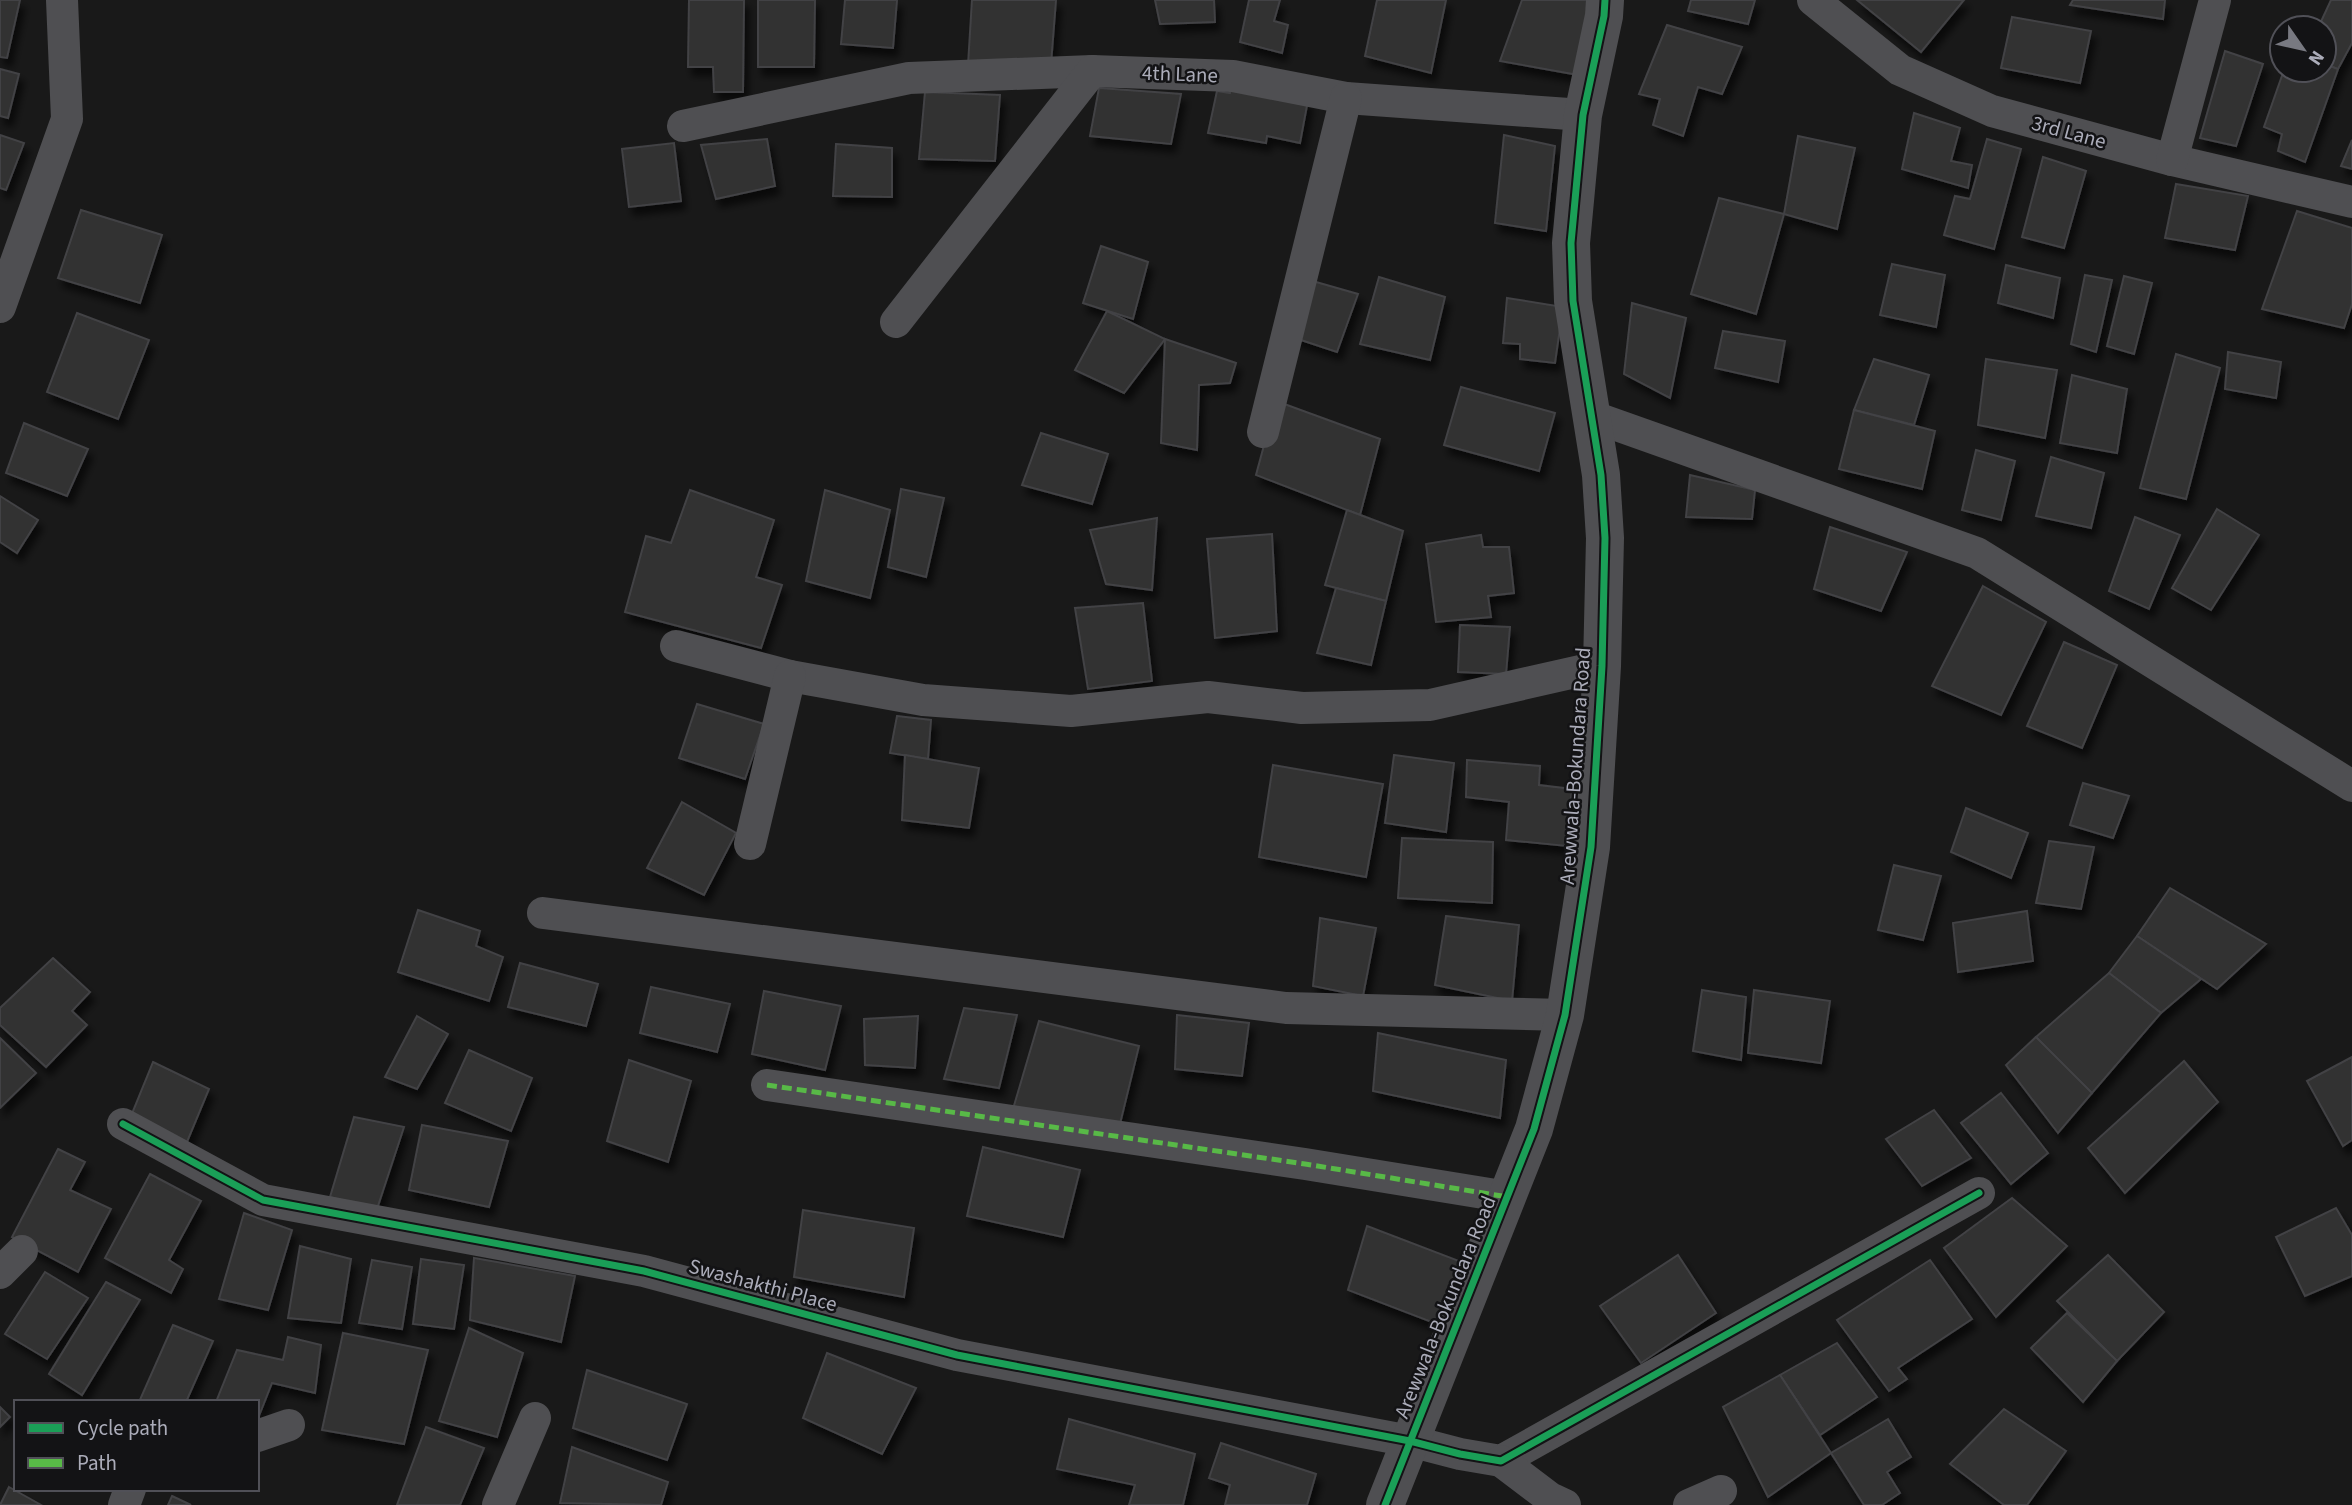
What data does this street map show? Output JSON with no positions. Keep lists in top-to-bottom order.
{
  "streets": {
    "street": [
      "4th Lane",
      "3rd Lane",
      "Arewwala-Bokundara Road",
      "Swashakthi Place"
    ]
  },
  "crossings": [
    ["4th Lane", "Arewwala-Bokundara Road"],
    ["Arewwala-Bokundara Road", "Swashakthi Place"]
  ],
  "legend": ["Cycle path", "Path"],
  "north": "bottom right"
}
